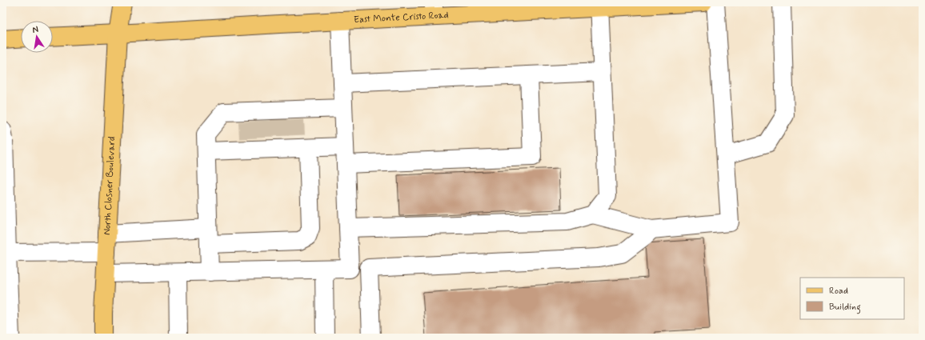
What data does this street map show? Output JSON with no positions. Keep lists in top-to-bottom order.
{
  "streets": {
    "main road": ["East Monte Cristo Road", "North Closner Boulevard"]
  },
  "crossings": [
    ["East Monte Cristo Road", "North Closner Boulevard"]
  ],
  "legend": ["Road", "Building"],
  "north": "top"
}
